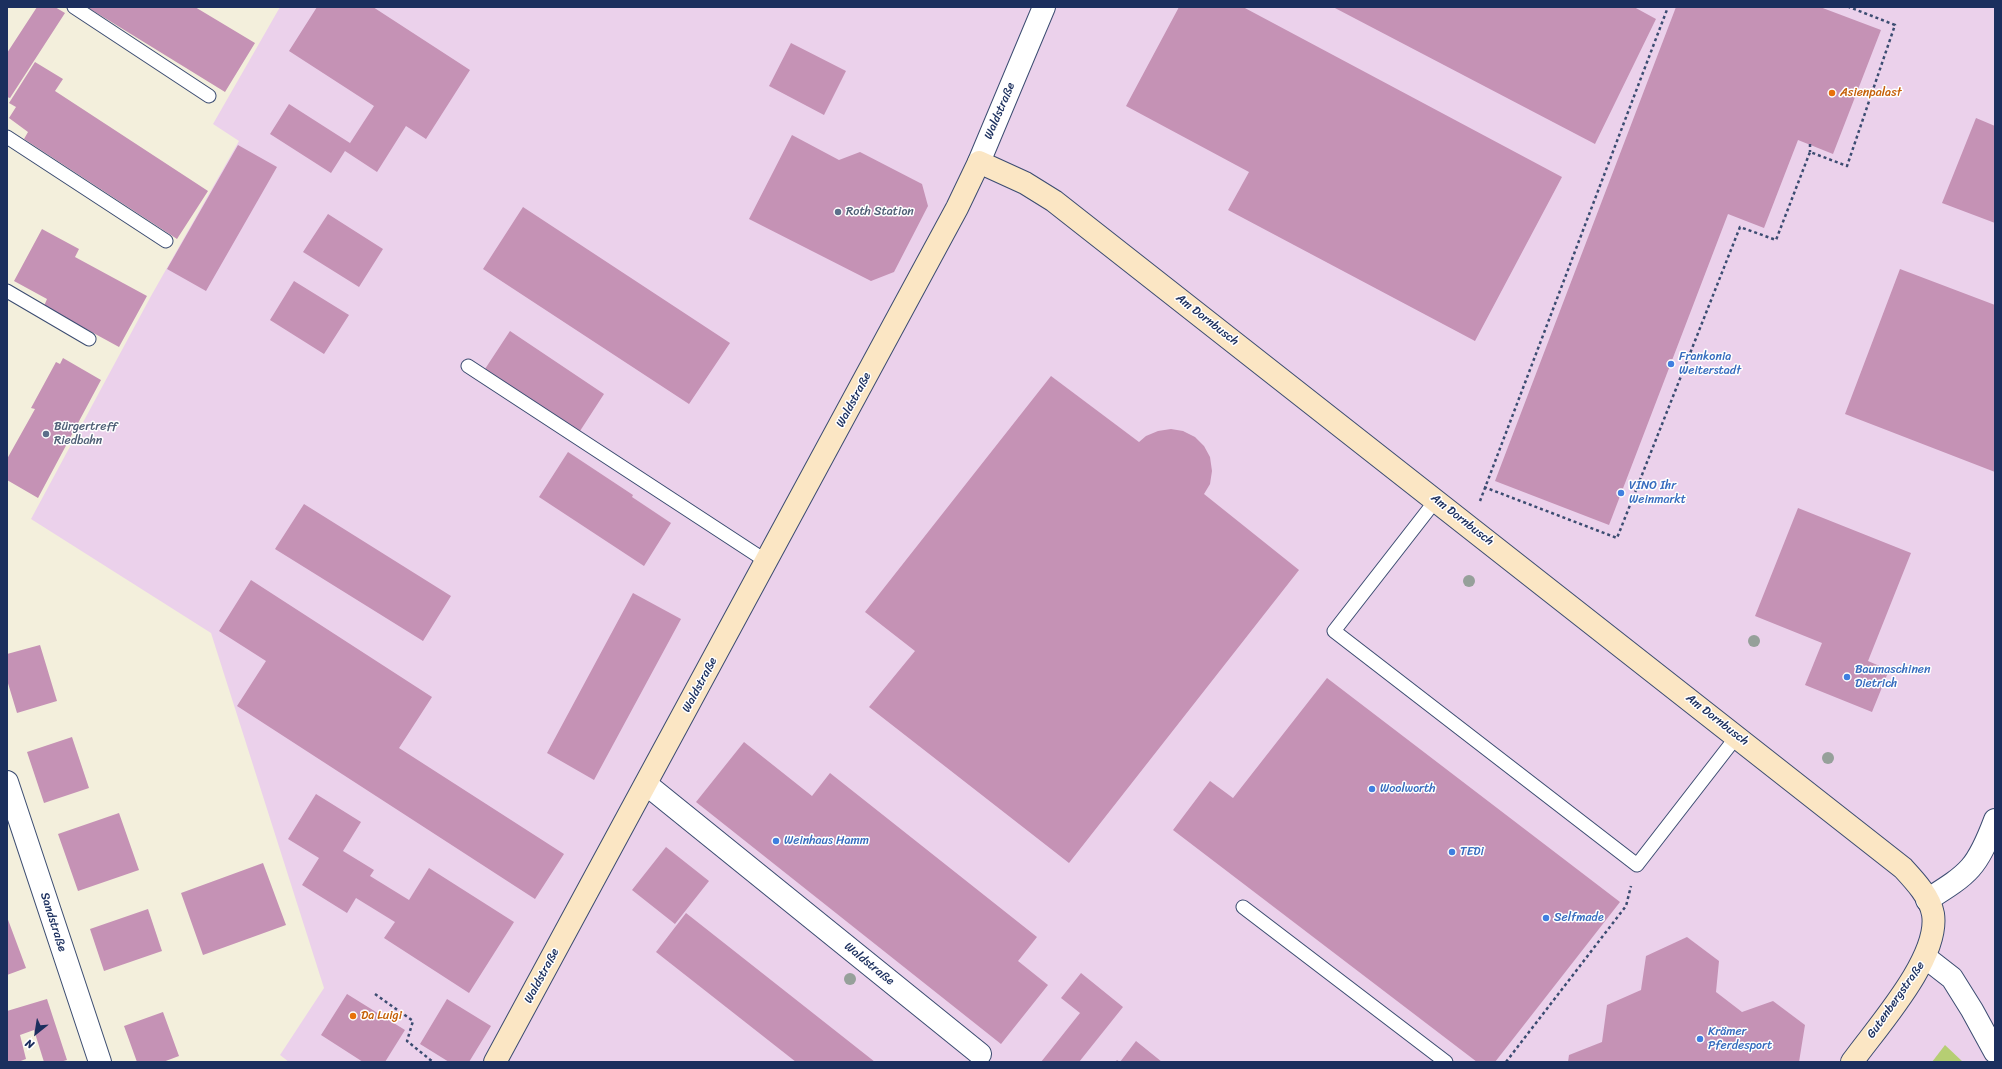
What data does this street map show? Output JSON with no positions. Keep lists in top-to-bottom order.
{
  "streets": {
    "street": [
      "Waldstraße",
      "Am Dornbusch",
      "Sandstraße",
      "Gutenbergstraße"
    ]
  },
  "crossings": [
    ["Waldstraße", "Am Dornbusch"],
    ["Am Dornbusch", "Gutenbergstraße"]
  ],
  "places": [
    "Asienpalast",
    "Roth Station",
    "Frankonia Weiterstadt",
    "Bürgertreff Riedbahn",
    "VINO Ihr Weinmarkt",
    "Baumaschinen Dietrich",
    "Woolworth",
    "Weinhaus Hamm",
    "TEDi",
    "Selfmade",
    "Da Luigi",
    "Krämer Pferdesport"
  ],
  "north": "bottom left"
}
